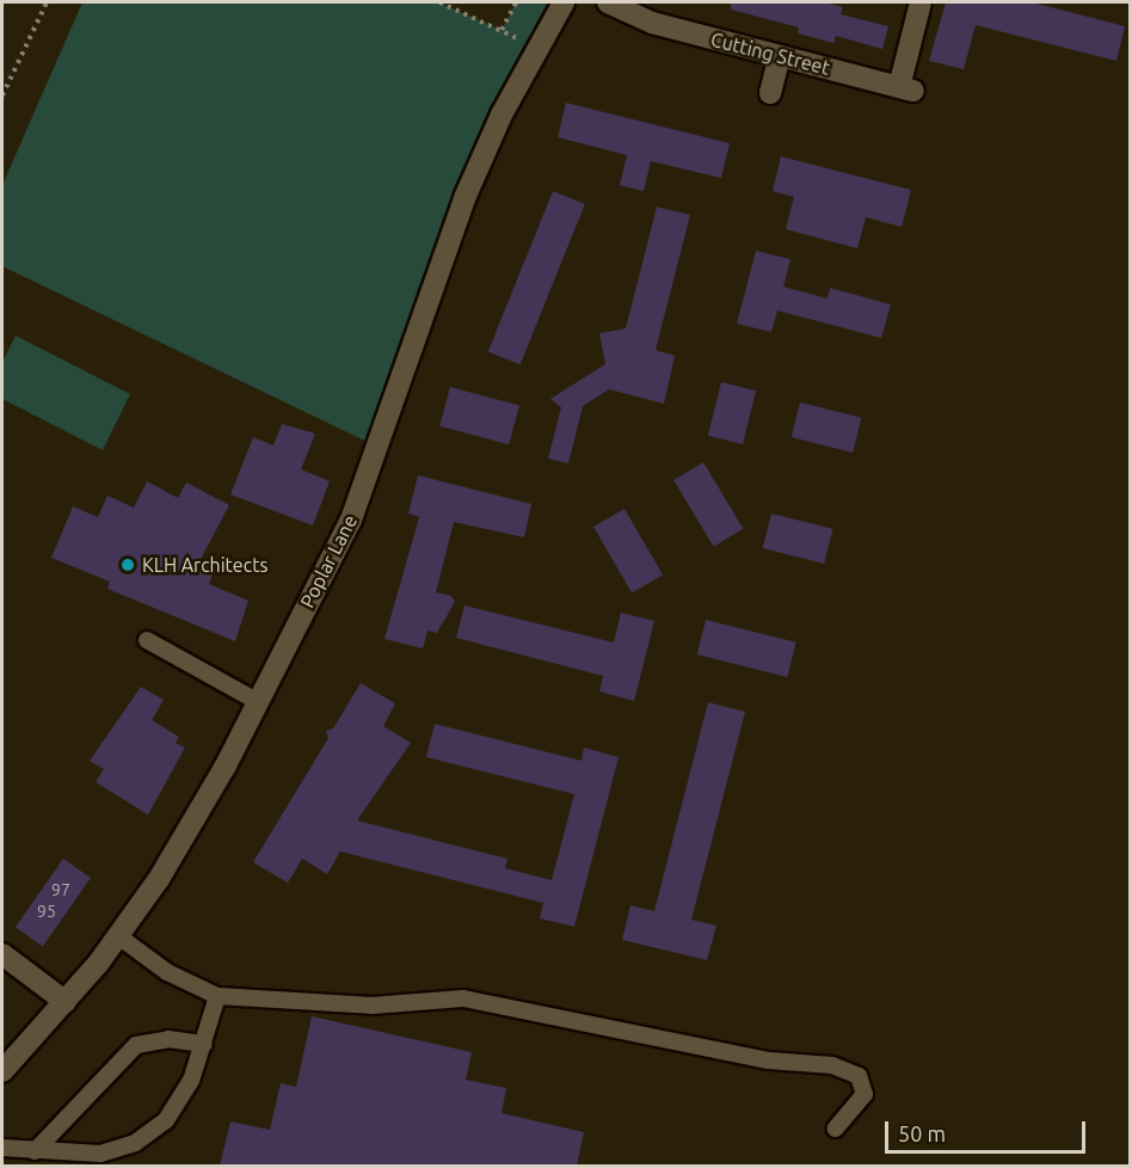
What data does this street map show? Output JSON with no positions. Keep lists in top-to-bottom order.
{
  "streets": {
    "street": ["Cutting Street", "Poplar Lane"]
  },
  "places": ["KLH Architects"],
  "house_numbers": ["97", "95"],
  "scale_bar": "50 m"
}
